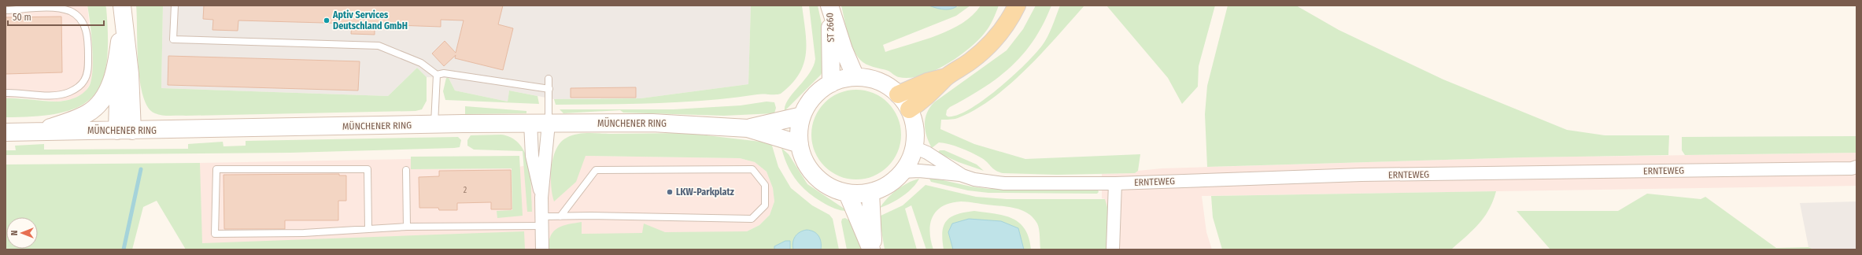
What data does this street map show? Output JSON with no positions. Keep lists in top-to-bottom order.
{
  "streets": {
    "main road": ["ST 2660", "MÜNCHENER RING"],
    "street": ["ERNTEWEG"]
  },
  "places": ["Aptiv Services Deutschland GmbH", "LKW-Parkplatz"],
  "house_numbers": ["2"],
  "scale_bar": "50 m",
  "north": "left"
}
